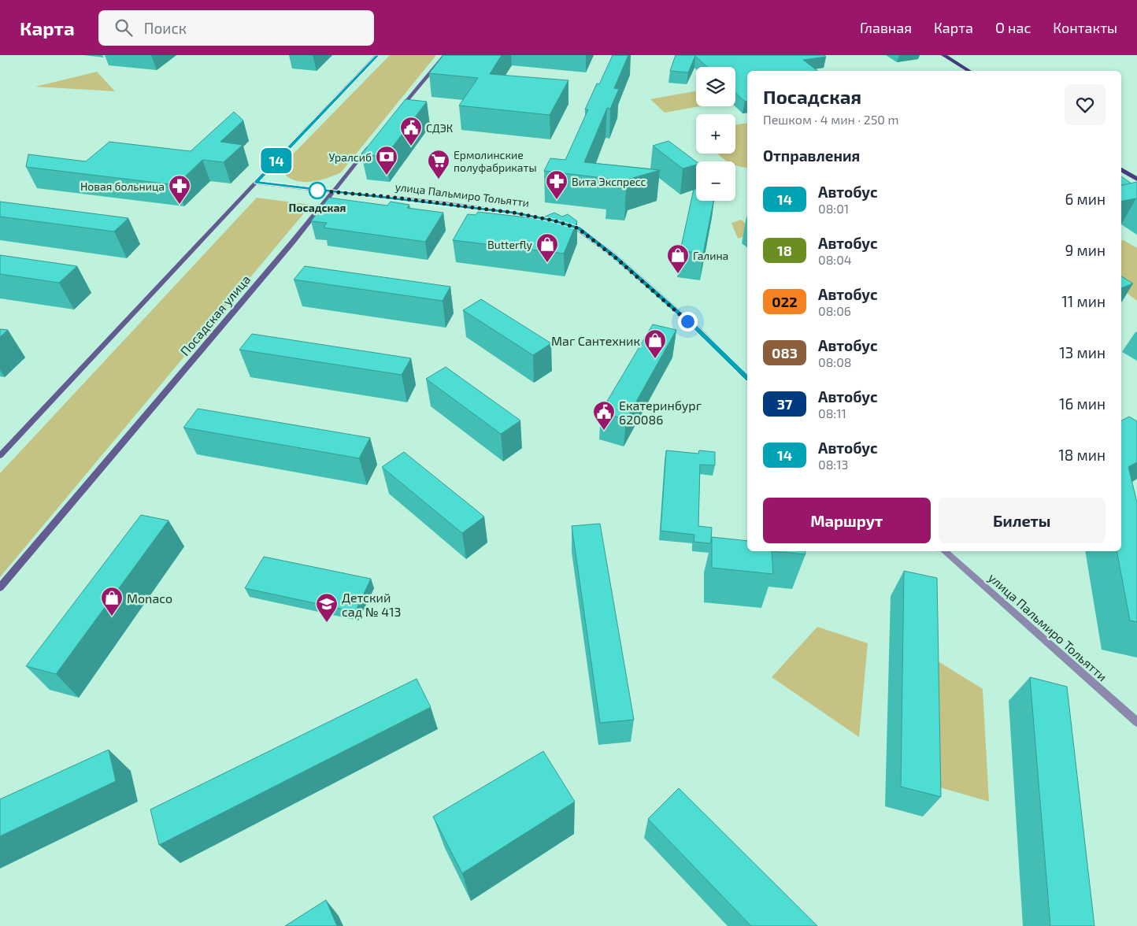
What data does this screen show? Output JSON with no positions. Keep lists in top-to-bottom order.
{
  "streets": {
    "street": ["улица Пальмиро Тольятти", "Посадская улица"]
  },
  "crossings": [
    ["улица Пальмиро Тольятти", "Посадская улица"]
  ],
  "places": {
    "public building": ["СДЭК", "Екатеринбург 620086"],
    "bank": ["Уралсиб"],
    "supermarket": ["Ермолинские полуфабрикаты"],
    "other": ["Посадская"],
    "pharmacy": ["Вита Экспресс", "Новая больница"],
    "shop": [
      "Butterfly",
      "Галина",
      "Маг Сантехник",
      "Monaco"
    ],
    "school or university": ["Детский сад № 413"]
  },
  "lines": ["bus line 14"],
  "page": {
    "header": "Карта",
    "search": "Поиск",
    "nav": [
      "Главная",
      "Карта",
      "О нас",
      "Контакты"
    ],
    "on_map": "14",
    "map_buttons": ["+", "−"],
    "heading": [
      ["Посадская", "Пешком · 4 мин · 250 m"],
      "Отправления"
    ],
    "list": [
      {
        "mark": "14",
        "name": "Автобус",
        "note": "08:01",
        "value": "6 мин"
      },
      {
        "mark": "18",
        "name": "Автобус",
        "note": "08:04",
        "value": "9 мин"
      },
      {
        "mark": "022",
        "name": "Автобус",
        "note": "08:06",
        "value": "11 мин"
      },
      {
        "mark": "083",
        "name": "Автобус",
        "note": "08:08",
        "value": "13 мин"
      },
      {
        "mark": "37",
        "name": "Автобус",
        "note": "08:11",
        "value": "16 мин"
      },
      {
        "mark": "14",
        "name": "Автобус",
        "note": "08:13",
        "value": "18 мин"
      }
    ],
    "buttons": ["Маршрут", "Билеты"]
  }
}
